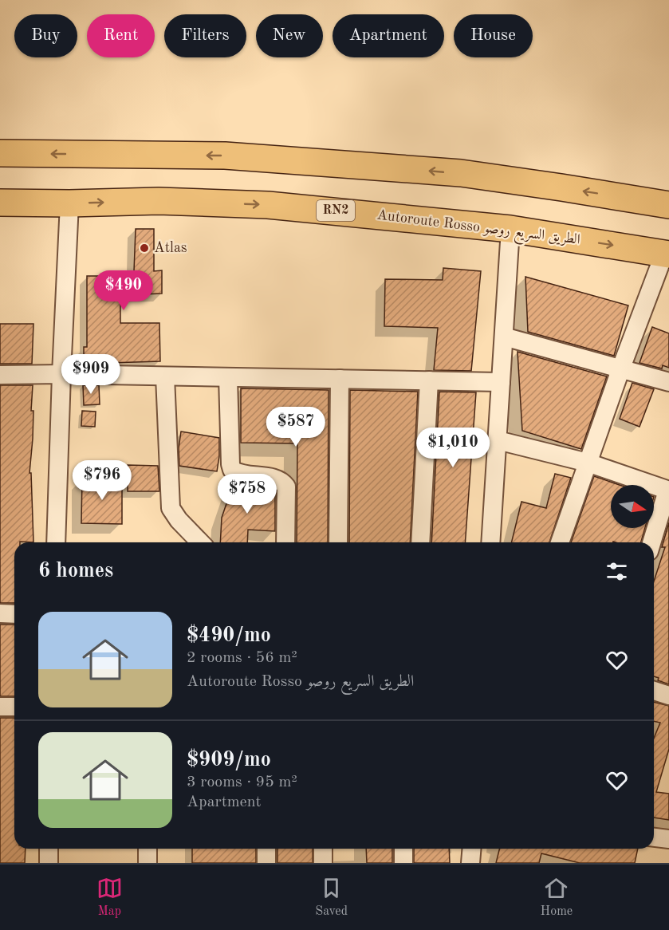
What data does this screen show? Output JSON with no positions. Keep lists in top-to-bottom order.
{
  "streets": {
    "highway": ["RN2", "Autoroute Rosso الطريق السريع روصو"]
  },
  "places": ["Atlas"],
  "north": "right",
  "page": {
    "chip": [
      "Buy",
      "Rent",
      "Filters",
      "New",
      "Apartment",
      "House"
    ],
    "price": [
      "$490",
      "$909",
      "$587",
      "$1,010",
      "$796",
      "$758"
    ],
    "heading": "6 homes",
    "list": [
      {
        "name": "$490/mo",
        "note": "2 rooms · 56 m² · Autoroute Rosso الطريق السريع روصو"
      },
      {
        "name": "$909/mo",
        "note": "3 rooms · 95 m² · Apartment"
      }
    ],
    "tabs": ["Map", "Saved", "Home"]
  }
}
